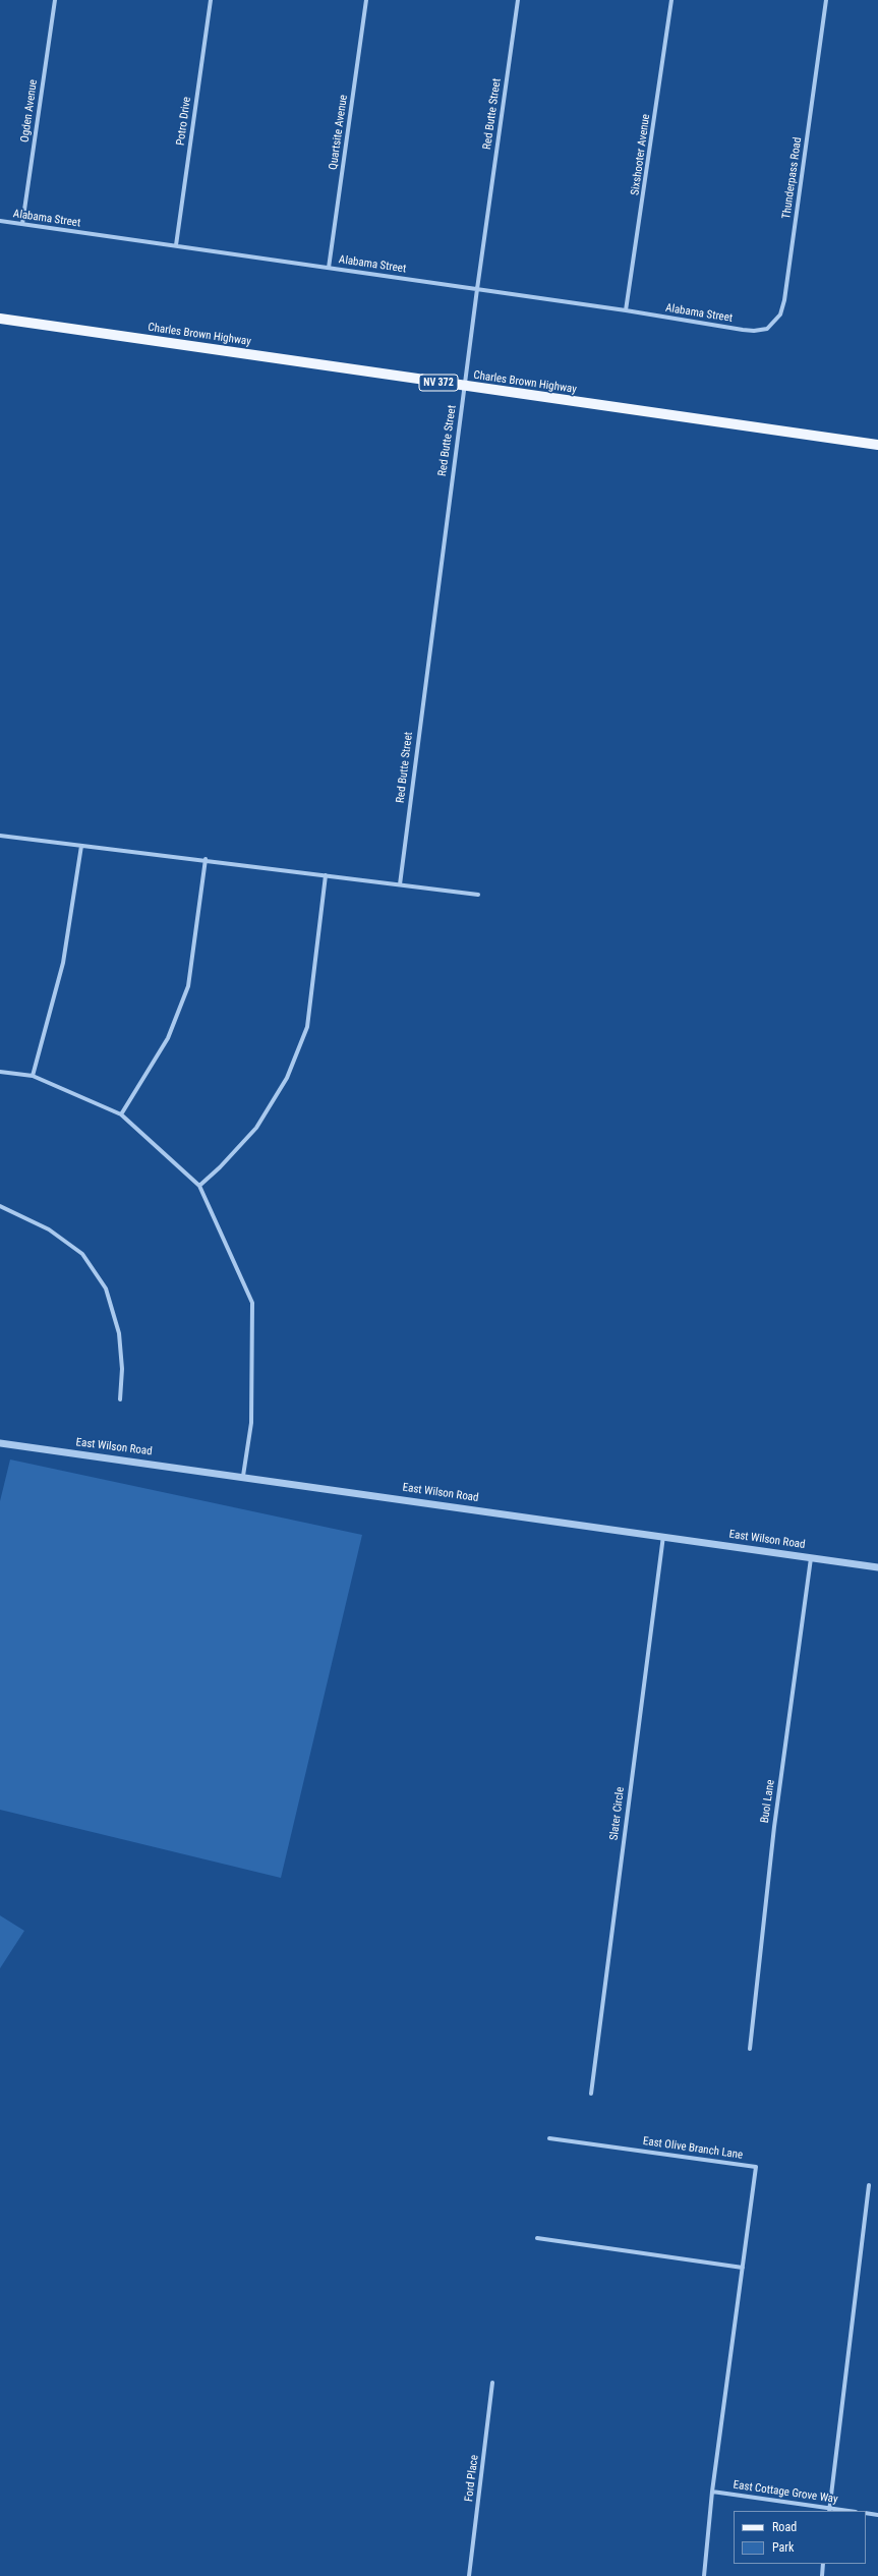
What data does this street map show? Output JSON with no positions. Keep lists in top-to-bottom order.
{
  "streets": {
    "main road": ["Charles Brown Highway", "NV 372"],
    "street": [
      "Ogden Avenue",
      "Red Butte Street",
      "Potro Drive",
      "Quartsite Avenue",
      "Sixshooter Avenue",
      "Thunderpass Road",
      "Alabama Street",
      "East Wilson Road",
      "Buol Lane",
      "Slater Circle",
      "East Olive Branch Lane",
      "Ford Place",
      "East Cottage Grove Way"
    ]
  },
  "crossings": [
    ["Ogden Avenue", "Alabama Street"],
    ["Red Butte Street", "Alabama Street"],
    ["Red Butte Street", "Charles Brown Highway"],
    ["Potro Drive", "Alabama Street"],
    ["Quartsite Avenue", "Alabama Street"],
    ["Sixshooter Avenue", "Alabama Street"],
    ["Thunderpass Road", "Alabama Street"],
    ["East Wilson Road", "Buol Lane"],
    ["East Wilson Road", "Slater Circle"]
  ],
  "legend": ["Road", "Park"]
}
